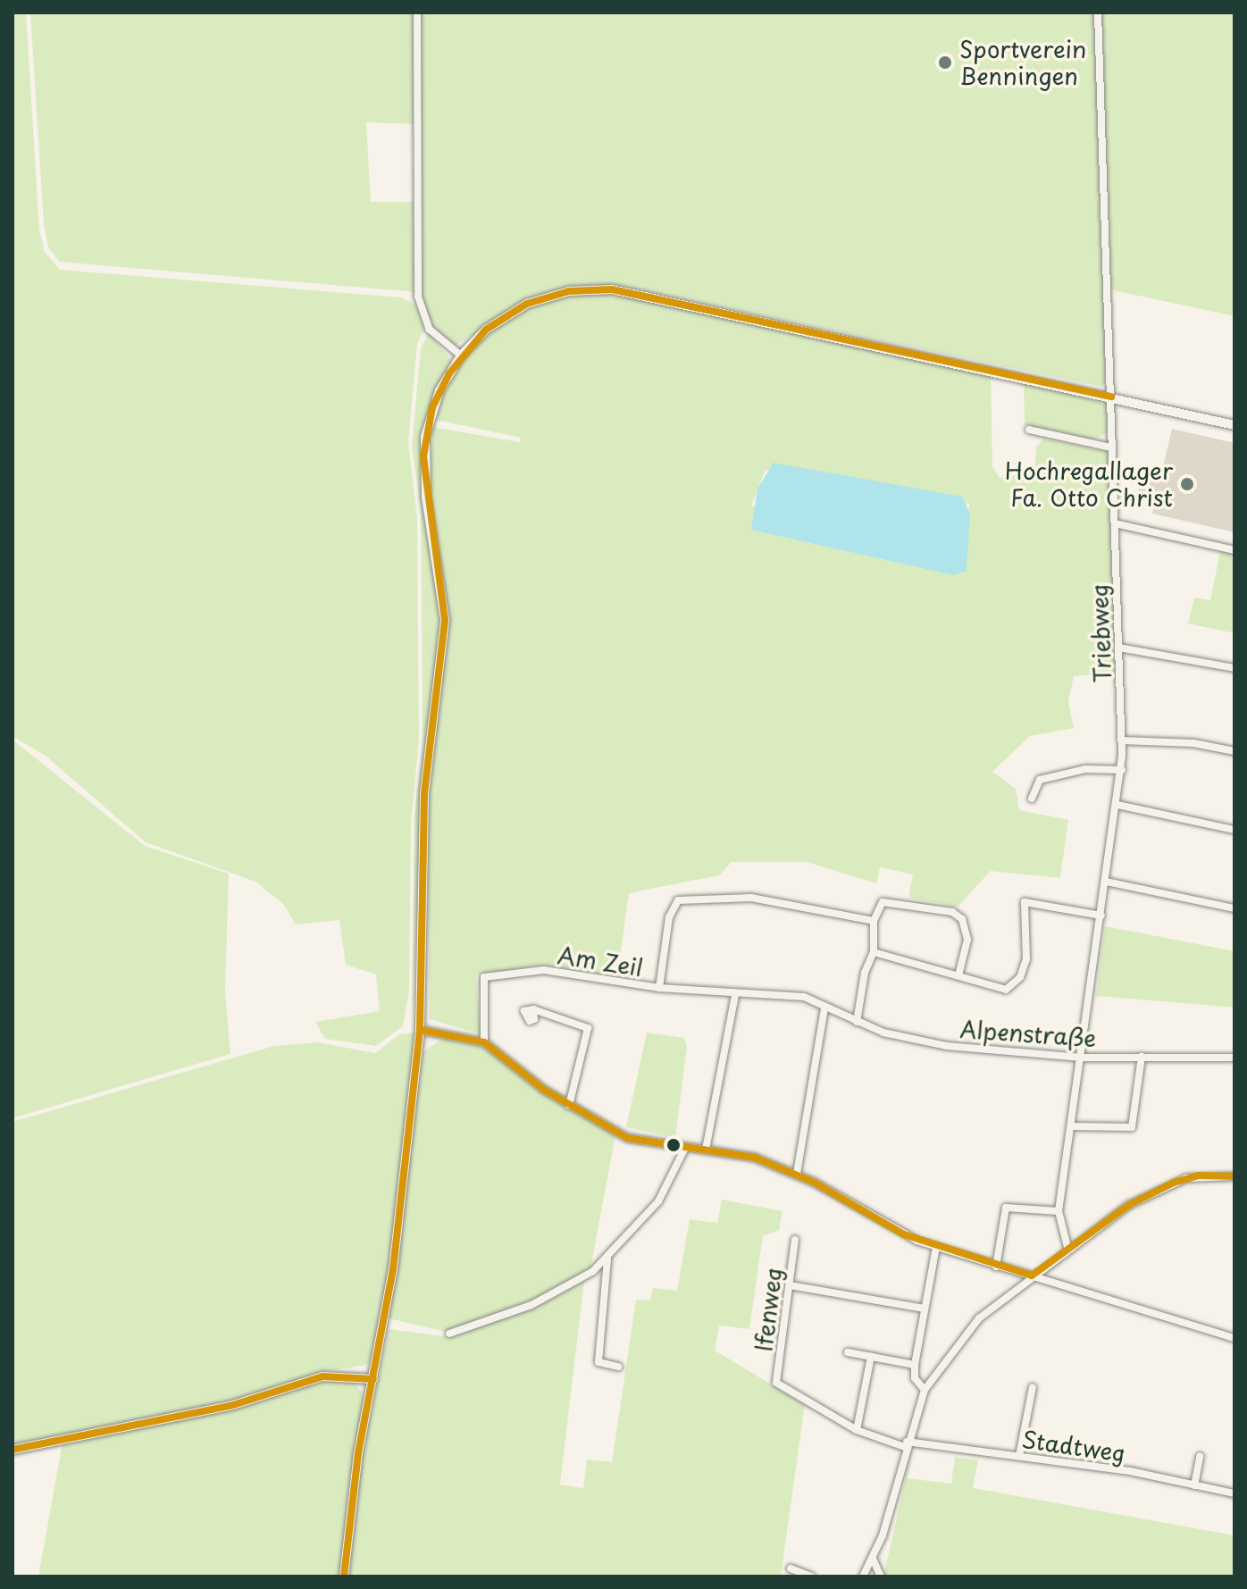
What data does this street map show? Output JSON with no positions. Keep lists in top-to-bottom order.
{
  "streets": {
    "street": [
      "Triebweg",
      "Am Zeil",
      "Alpenstraße",
      "Ifenweg",
      "Stadtweg"
    ]
  },
  "crossings": [
    ["Triebweg", "Alpenstraße"],
    ["Am Zeil", "Alpenstraße"],
    ["Ifenweg", "Stadtweg"]
  ],
  "places": ["Sportverein Benningen", "Hochregallager Fa. Otto Christ"]
}
